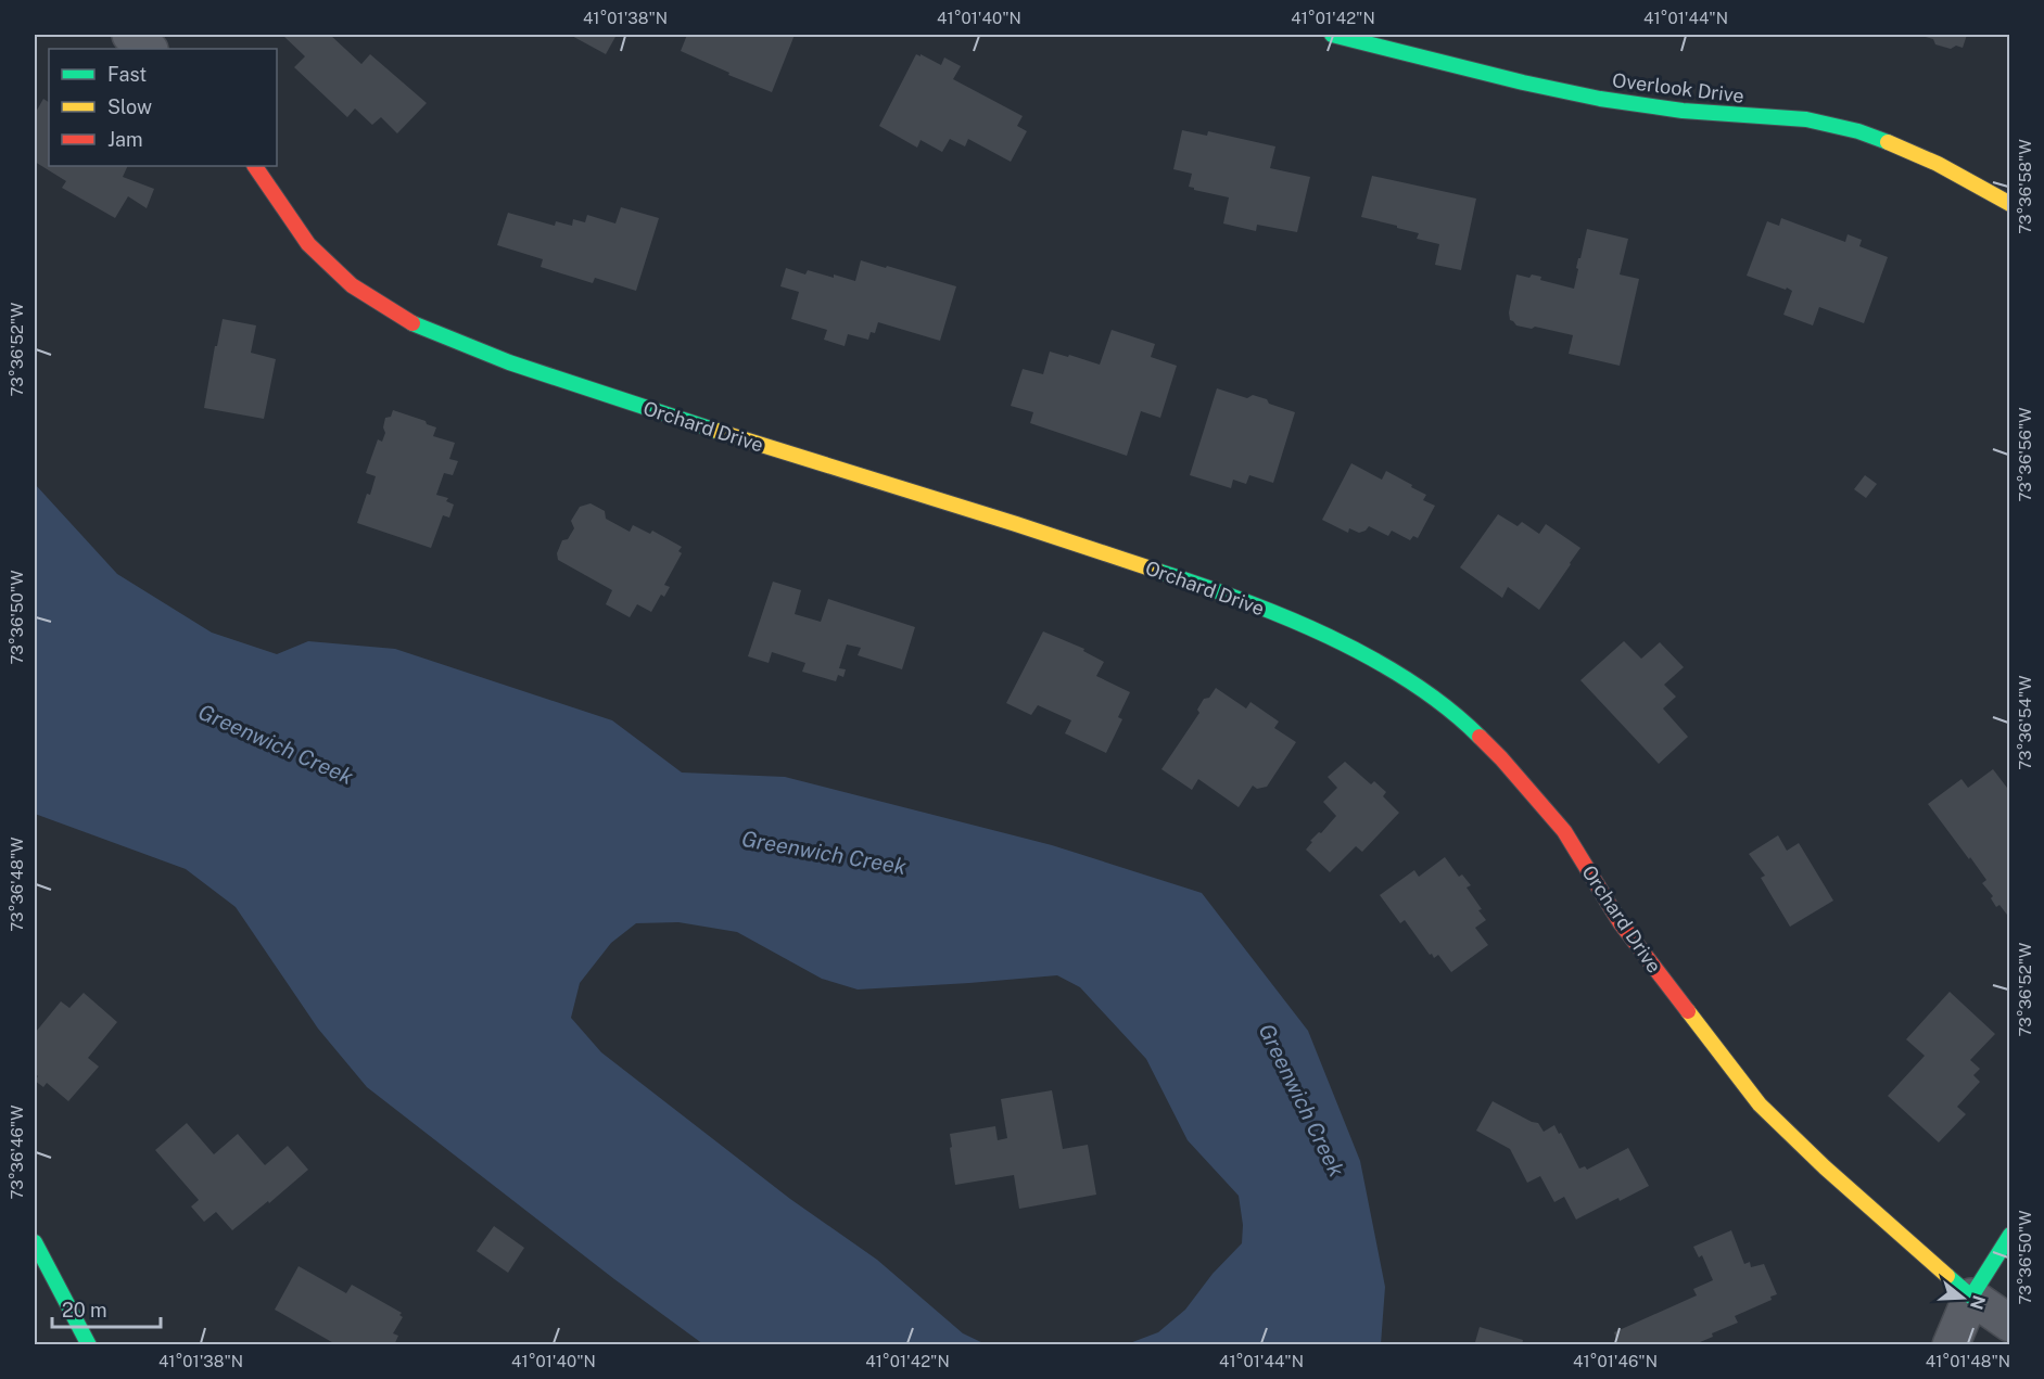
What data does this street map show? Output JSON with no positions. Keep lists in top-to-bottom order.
{
  "streets": {
    "street": ["Overlook Drive", "Orchard Drive"]
  },
  "water": ["Greenwich Creek"],
  "legend": ["Fast", "Slow", "Jam"],
  "scale_bar": "20 m",
  "north": "right",
  "coordinates": [
    "41°01'38\"N",
    "41°01'40\"N",
    "41°01'42\"N",
    "41°01'44\"N",
    "73°36'58\"W",
    "73°36'52\"W",
    "73°36'56\"W",
    "73°36'50\"W",
    "73°36'54\"W",
    "73°36'48\"W",
    "73°36'46\"W",
    "41°01'46\"N",
    "41°01'48\"N"
  ]
}
